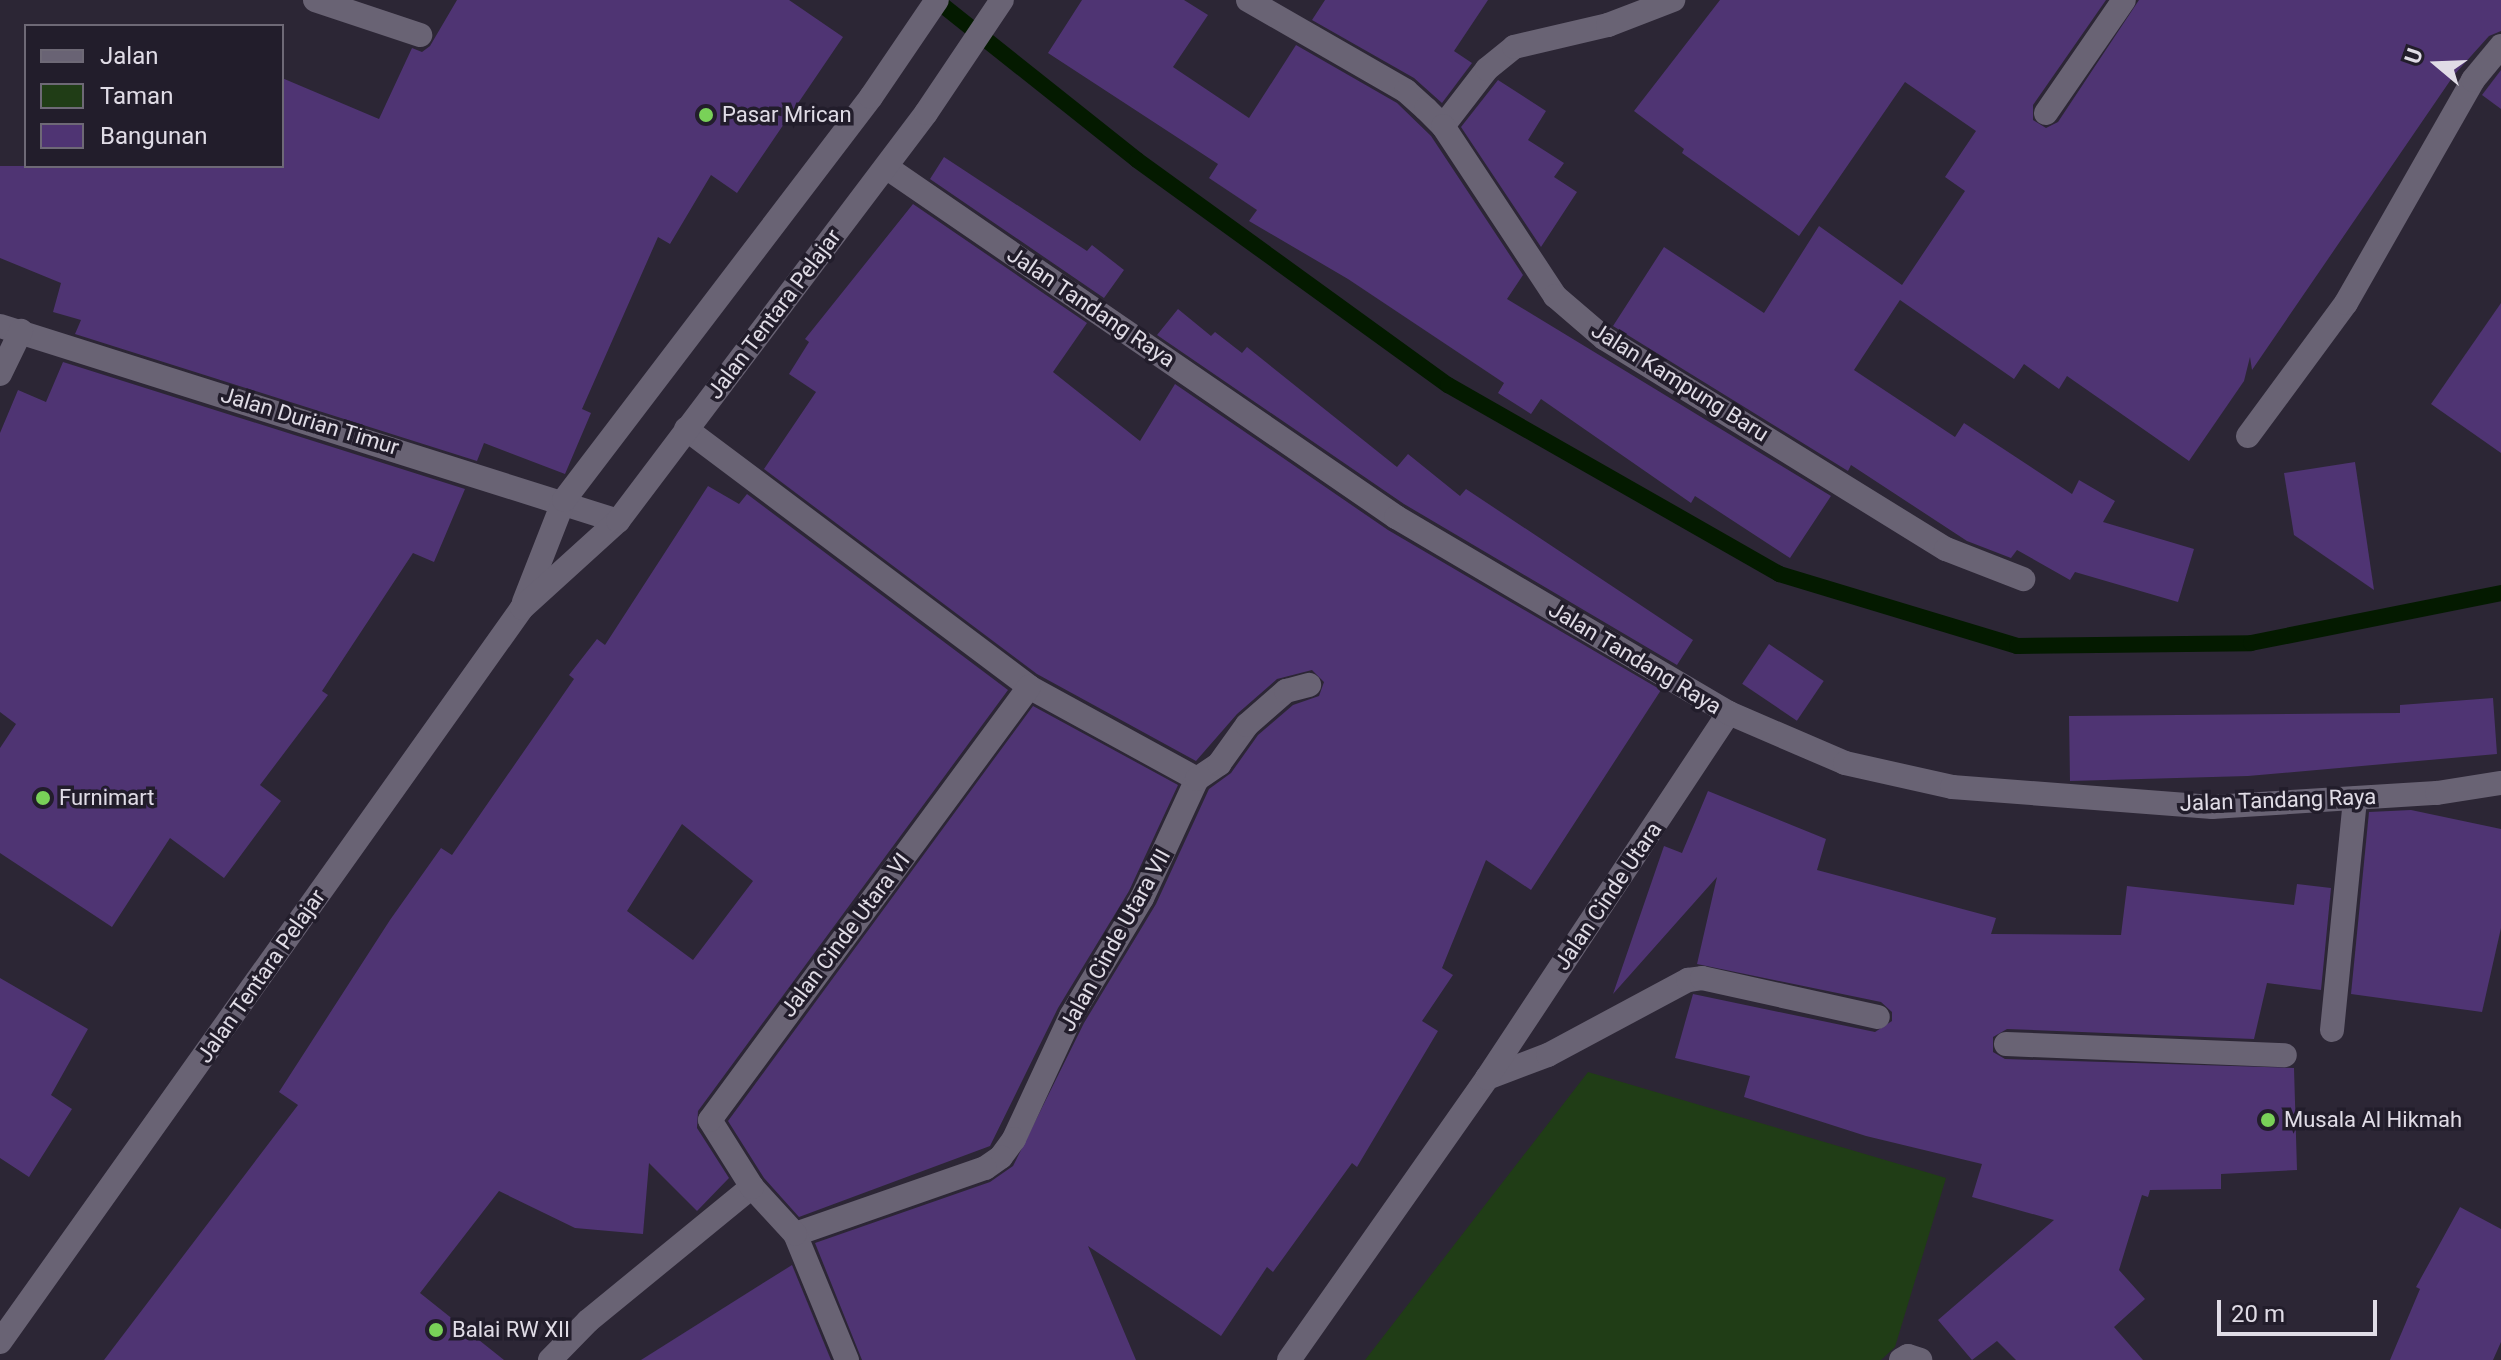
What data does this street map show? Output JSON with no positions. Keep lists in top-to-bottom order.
{
  "streets": {
    "street": [
      "Jalan Tandang Raya",
      "Jalan Tentara Pelajar",
      "Jalan Kampung Baru",
      "Jalan Durian Timur",
      "Jalan Cinde Utara",
      "Jalan Cinde Utara VI",
      "Jalan Cinde Utara VII"
    ]
  },
  "crossings": [
    ["Jalan Tandang Raya", "Jalan Tentara Pelajar"],
    ["Jalan Tandang Raya", "Jalan Cinde Utara"],
    ["Jalan Tentara Pelajar", "Jalan Durian Timur"],
    ["Jalan Cinde Utara VI", "Jalan Cinde Utara VII"]
  ],
  "places": [
    "Pasar Mrican",
    "Furnimart",
    "Musala Al Hikmah",
    "Balai RW XII"
  ],
  "legend": ["Jalan", "Taman", "Bangunan"],
  "scale_bar": "20 m",
  "north": "left"
}
